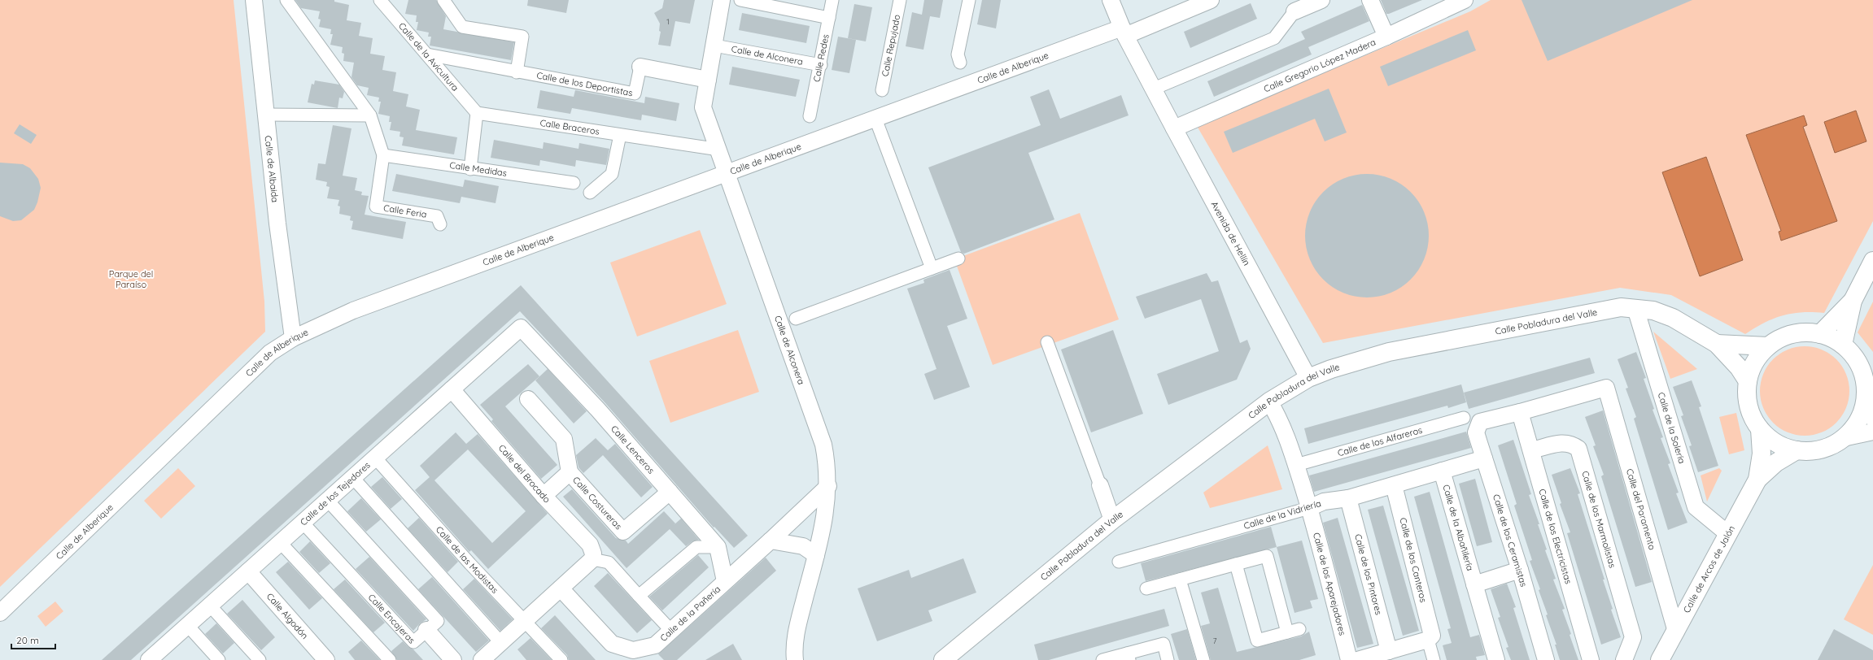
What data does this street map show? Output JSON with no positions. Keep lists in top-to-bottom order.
{
  "streets": {
    "street": [
      "Calle Repujado",
      "Calle de Alconera",
      "Calle de la Avicultura",
      "Calle Redes",
      "Calle Gregorio López Madera",
      "Calle de Alberique",
      "Calle de los Deportistas",
      "Calle Braceros",
      "Calle de Albaida",
      "Calle Medidas",
      "Calle Feria",
      "Avenida de Hellín",
      "Calle Pobladura del Valle",
      "Calle de la Solería",
      "Calle de los Alfareros",
      "Calle Lenceros",
      "Calle del Brocado",
      "Calle de los Tejedores",
      "Calle Costureras",
      "Calle del Paramento",
      "Calle de la Vidriería",
      "Calle de los Marmolistas",
      "Calle de la Albañilería",
      "Calle de los Electricistas",
      "Calle de los Ceramistas",
      "Calle de las Modistas",
      "Calle de los Canteros",
      "Calle de Arcos de Jalón",
      "Calle de los Pintores",
      "Calle de los Aparejadores",
      "Calle de la Pañería",
      "Calle Algodón",
      "Calle Encajeras"
    ]
  },
  "crossings": [
    ["Calle de Alconera", "Calle Redes"],
    ["Calle de Alconera", "Calle de Alberique"],
    ["Calle de Alconera", "Calle de los Deportistas"],
    ["Calle de Alconera", "Calle Braceros"],
    ["Calle de Alconera", "Calle de la Pañería"],
    ["Calle de la Avicultura", "Calle de los Deportistas"],
    ["Calle de la Avicultura", "Calle Braceros"],
    ["Calle Gregorio López Madera", "Avenida de Hellín"],
    ["Calle de Alberique", "Calle de Albaida"],
    ["Calle de Alberique", "Avenida de Hellín"],
    ["Calle Medidas", "Calle Feria"],
    ["Avenida de Hellín", "Calle Pobladura del Valle"],
    ["Calle Pobladura del Valle", "Calle de la Solería"],
    ["Calle de la Solería", "Calle de Arcos de Jalón"],
    ["Calle Lenceros", "Calle de los Tejedores"],
    ["Calle Lenceros", "Calle Costureras"],
    ["Calle Lenceros", "Calle de la Pañería"],
    ["Calle del Brocado", "Calle de los Tejedores"],
    ["Calle de los Tejedores", "Calle de las Modistas"],
    ["Calle de los Tejedores", "Calle Algodón"],
    ["Calle de los Tejedores", "Calle Encajeras"],
    ["Calle del Paramento", "Calle de los Electricistas"],
    ["Calle del Paramento", "Calle de los Ceramistas"],
    ["Calle del Paramento", "Calle de Arcos de Jalón"],
    ["Calle de la Vidriería", "Calle de la Albañilería"],
    ["Calle de la Vidriería", "Calle de los Ceramistas"],
    ["Calle de la Vidriería", "Calle de los Canteros"],
    ["Calle de la Vidriería", "Calle de los Pintores"],
    ["Calle de la Vidriería", "Calle de los Aparejadores"],
    ["Calle de los Marmolistas", "Calle de los Electricistas"],
    ["Calle de los Electricistas", "Calle de los Ceramistas"]
  ],
  "parks": ["Parque del Paraíso"],
  "house_numbers": ["1", "7"],
  "scale_bar": "20 m"
}
